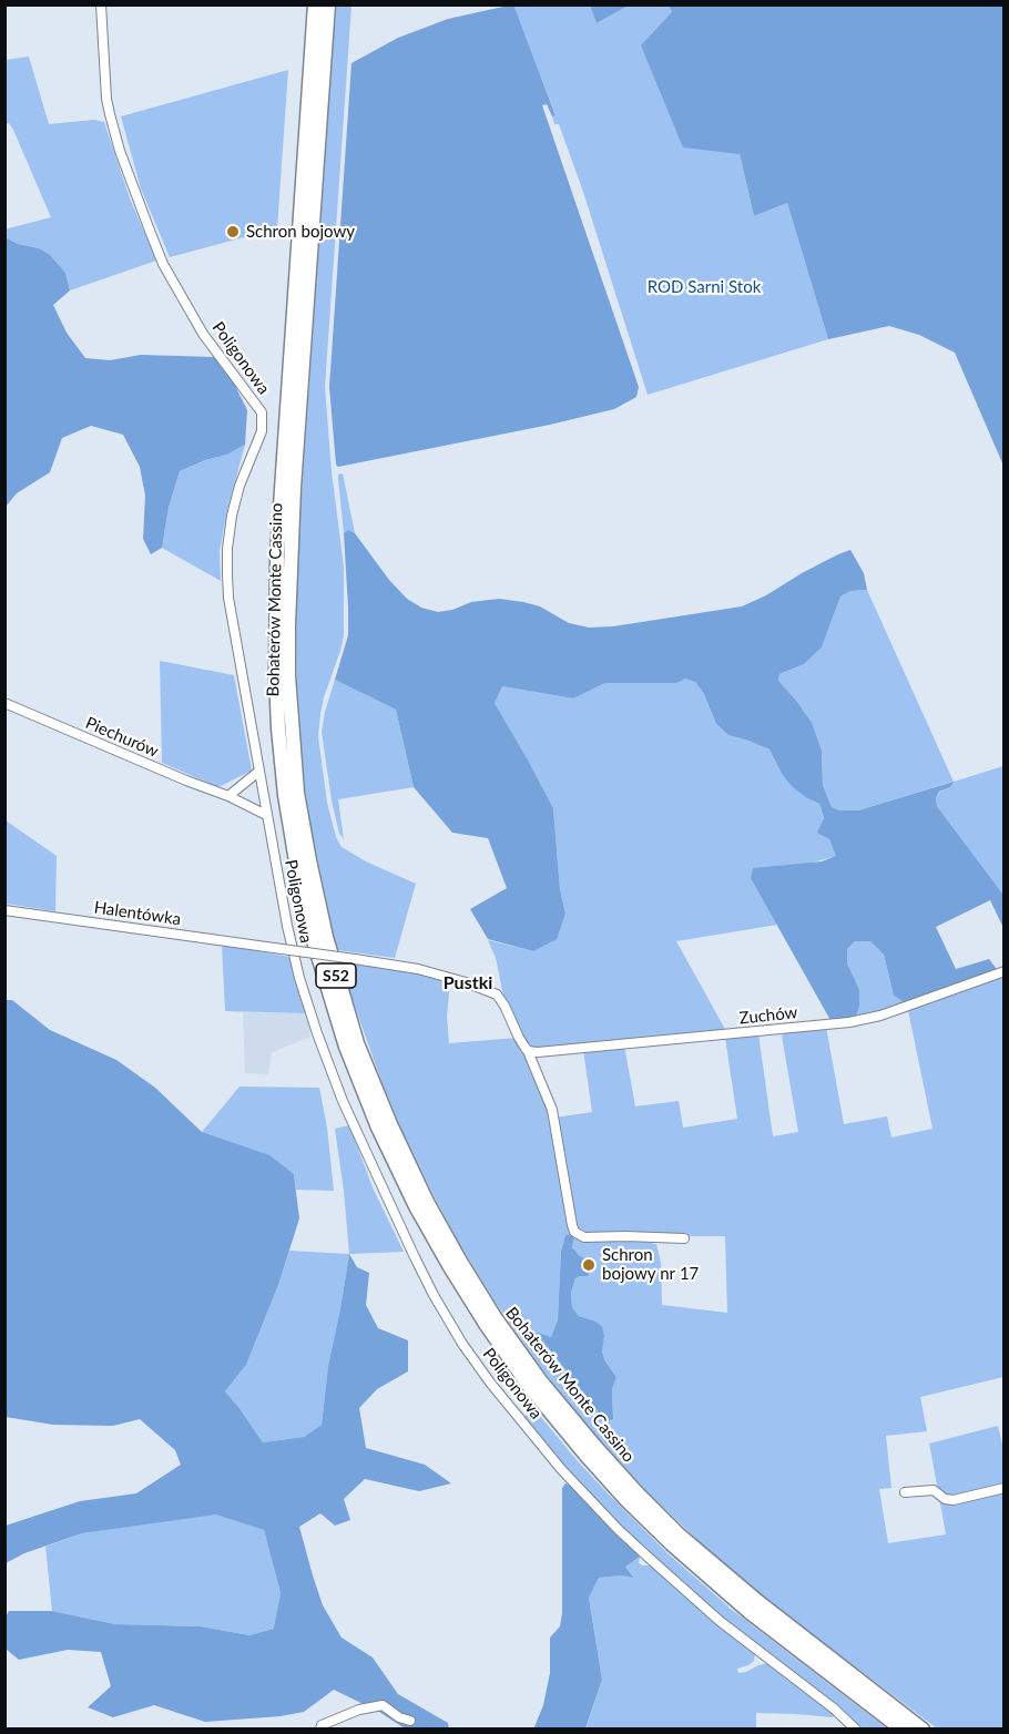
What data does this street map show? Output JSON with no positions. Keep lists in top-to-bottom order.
{
  "streets": {
    "highway": ["Bohaterów Monte Cassino", "S52"],
    "street": [
      "Poligonowa",
      "Piechurów",
      "Halentówka",
      "Zuchów"
    ]
  },
  "crossings": [
    ["Poligonowa", "Piechurów"],
    ["Halentówka", "Zuchów"]
  ],
  "districts": ["Pustki"],
  "parks": ["ROD Sarni Stok"],
  "places": ["Schron bojowy", "Schron bojowy nr 17"]
}
